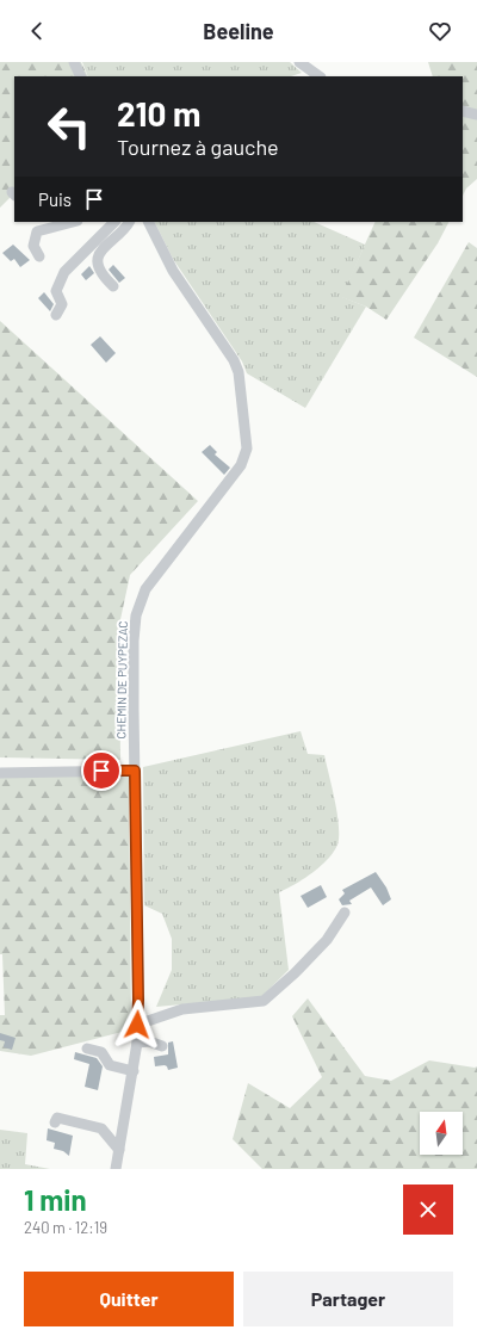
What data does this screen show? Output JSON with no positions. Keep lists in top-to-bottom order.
{
  "streets": {
    "street": ["CHEMIN DE PUYPEZAC"]
  },
  "north": "top",
  "page": {
    "header": "Beeline",
    "turn": ["210 m", "Tournez à gauche"],
    "then": "Puis",
    "heading": ["1 min", "240 m · 12:19"],
    "buttons": ["Quitter", "Partager"]
  }
}
